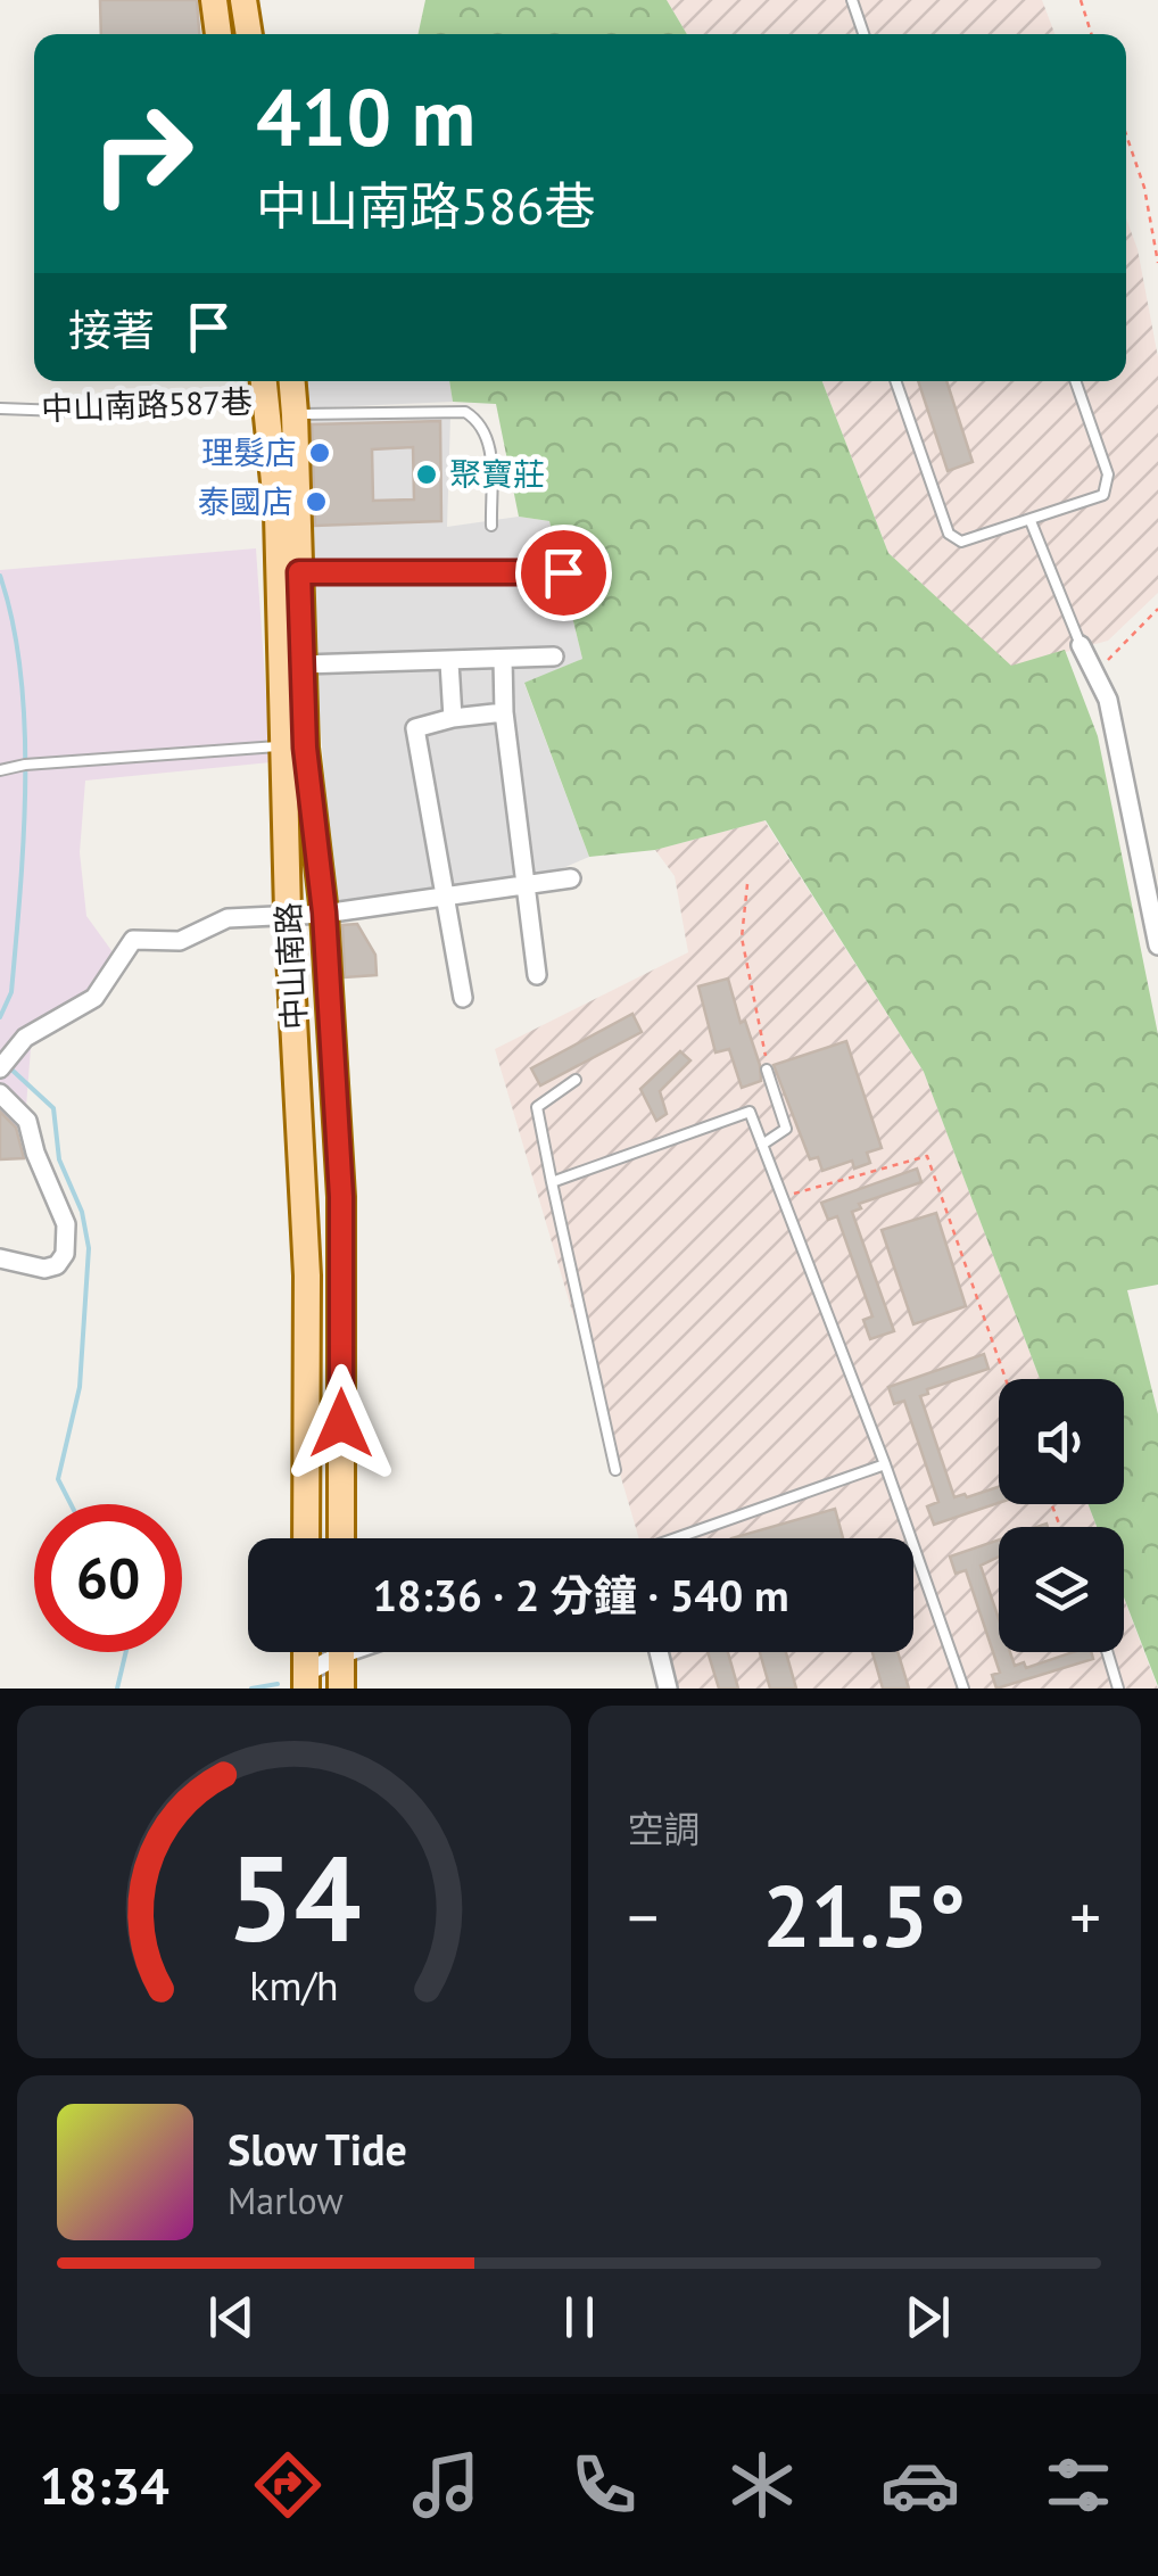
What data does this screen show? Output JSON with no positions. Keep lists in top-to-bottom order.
{
  "streets": {
    "main road": ["中山南路"],
    "lane": ["中山南路587巷"]
  },
  "crossings": [
    ["中山南路587巷", "中山南路"]
  ],
  "places": ["理髮店", "聚寶莊", "泰國店"],
  "page": {
    "turn": ["410 m", "中山南路586巷"],
    "then": "接著",
    "limit": "60",
    "trip": "18:36 · 2 分鐘 · 540 m",
    "tile": "空調",
    "heat": ["−", "21.5°", "+"],
    "song": ["Slow Tide", "Marlow"],
    "tabs": "18:34",
    "gauge": ["54", "km/h"]
  }
}
